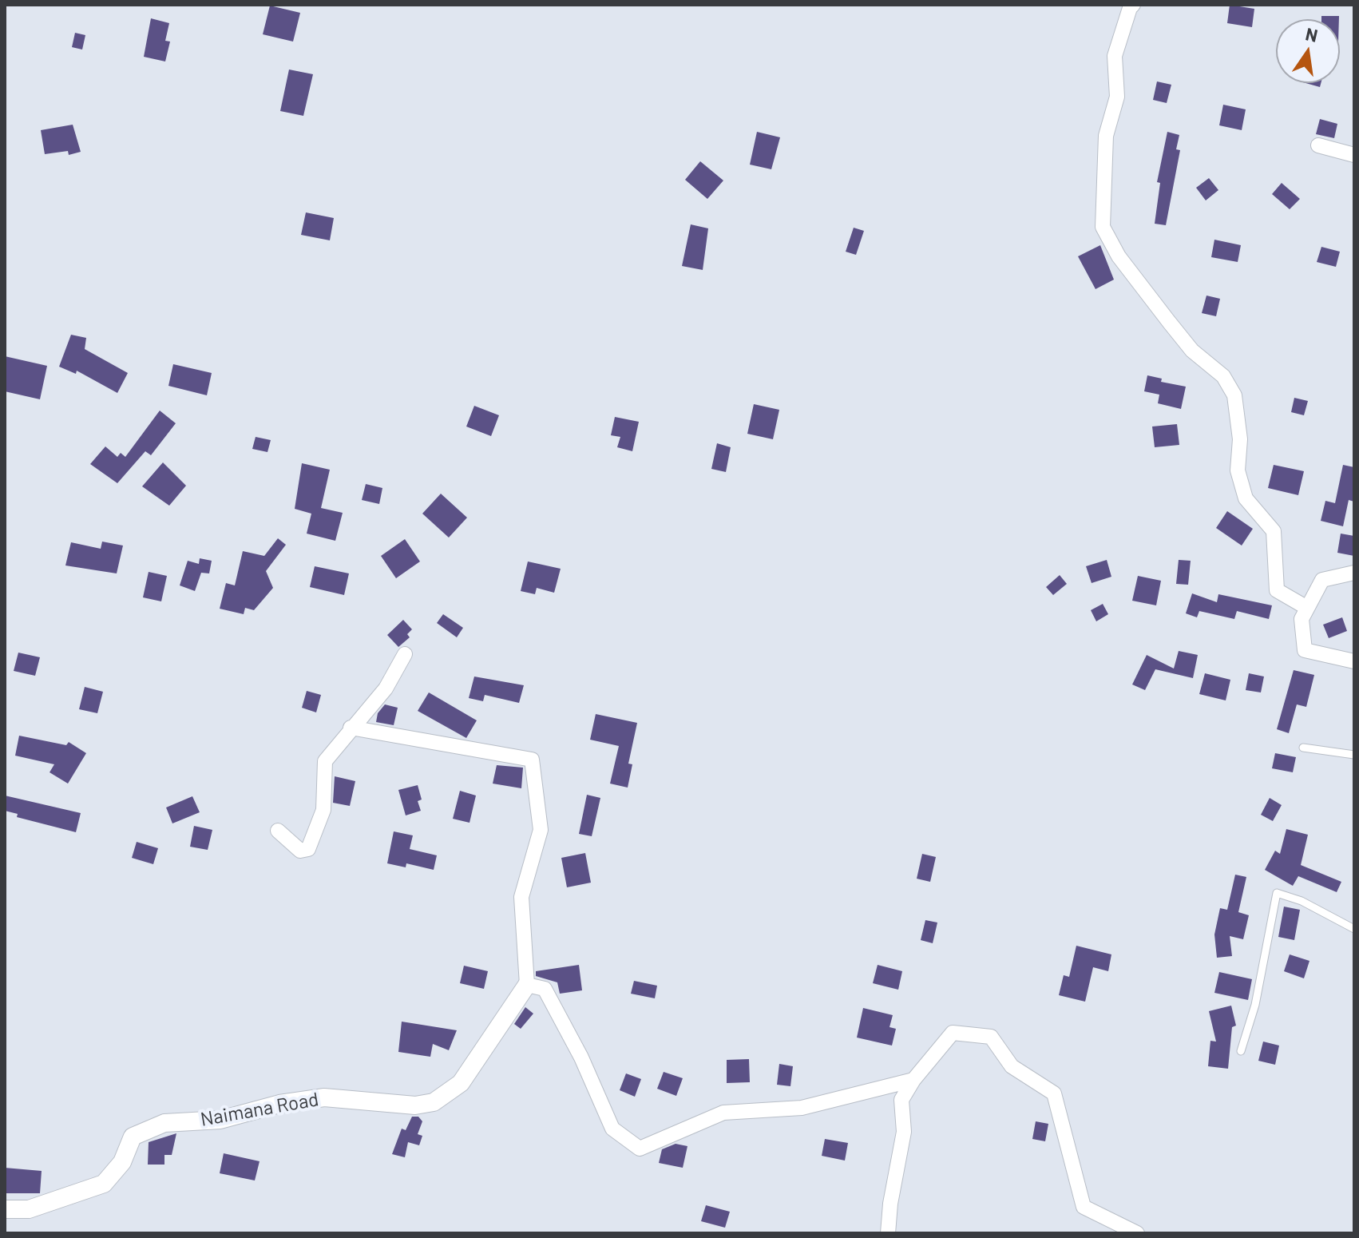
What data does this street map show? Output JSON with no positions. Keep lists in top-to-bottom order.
{
  "streets": {
    "street": ["Naimana Road"]
  },
  "north": "top"
}
